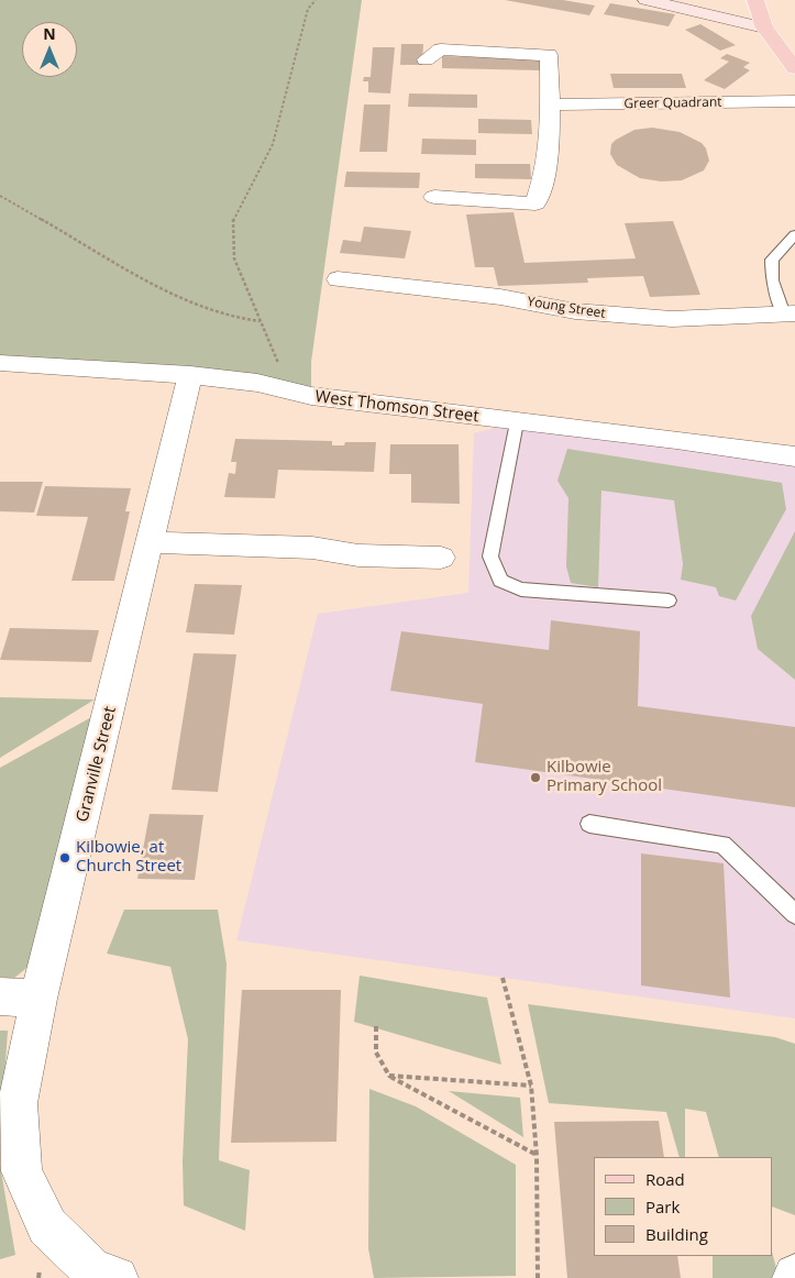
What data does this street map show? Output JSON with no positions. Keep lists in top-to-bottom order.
{
  "streets": {
    "street": [
      "Greer Quadrant",
      "Young Street",
      "West Thomson Street",
      "Granville Street"
    ]
  },
  "crossings": [
    ["West Thomson Street", "Granville Street"]
  ],
  "places": ["Kilbowie Primary School", "Kilbowie, at Church Street"],
  "legend": ["Road", "Park", "Building"],
  "north": "top"
}
